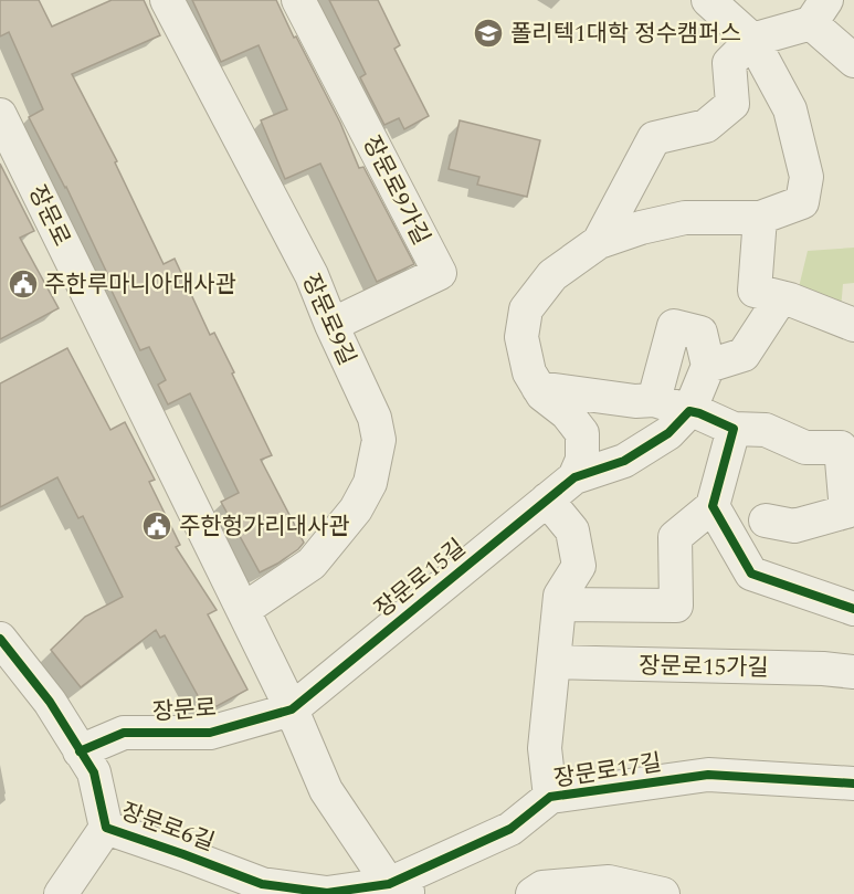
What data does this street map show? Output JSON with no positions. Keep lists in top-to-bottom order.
{
  "streets": {
    "street": [
      "장문로9가길",
      "장문로",
      "장문로9길",
      "장문로15길",
      "장문로15가길",
      "장문로17길",
      "장문로6길"
    ]
  },
  "crossings": [
    ["장문로9가길", "장문로9길"],
    ["장문로", "장문로9길"],
    ["장문로", "장문로15길"],
    ["장문로", "장문로17길"],
    ["장문로", "장문로6길"],
    ["장문로17길", "장문로6길"]
  ],
  "places": {
    "school or university": ["폴리텍1대학 정수캠퍼스"],
    "public building": ["주한루마니아대사관", "주한헝가리대사관"]
  }
}
